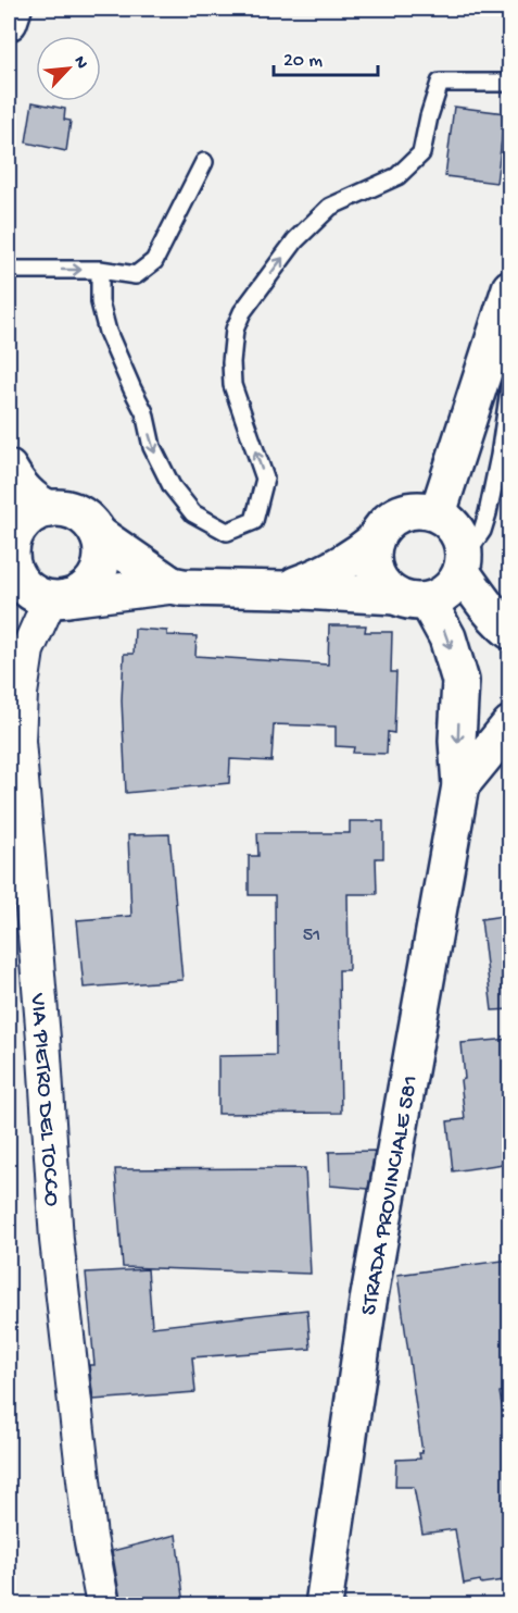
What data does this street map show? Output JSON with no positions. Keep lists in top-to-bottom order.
{
  "streets": {
    "main road": ["STRADA PROVINCIALE 581"],
    "street": ["VIA PIETRO DEL TOCCO"]
  },
  "house_numbers": ["51"],
  "scale_bar": "20 m",
  "north": "top right"
}
